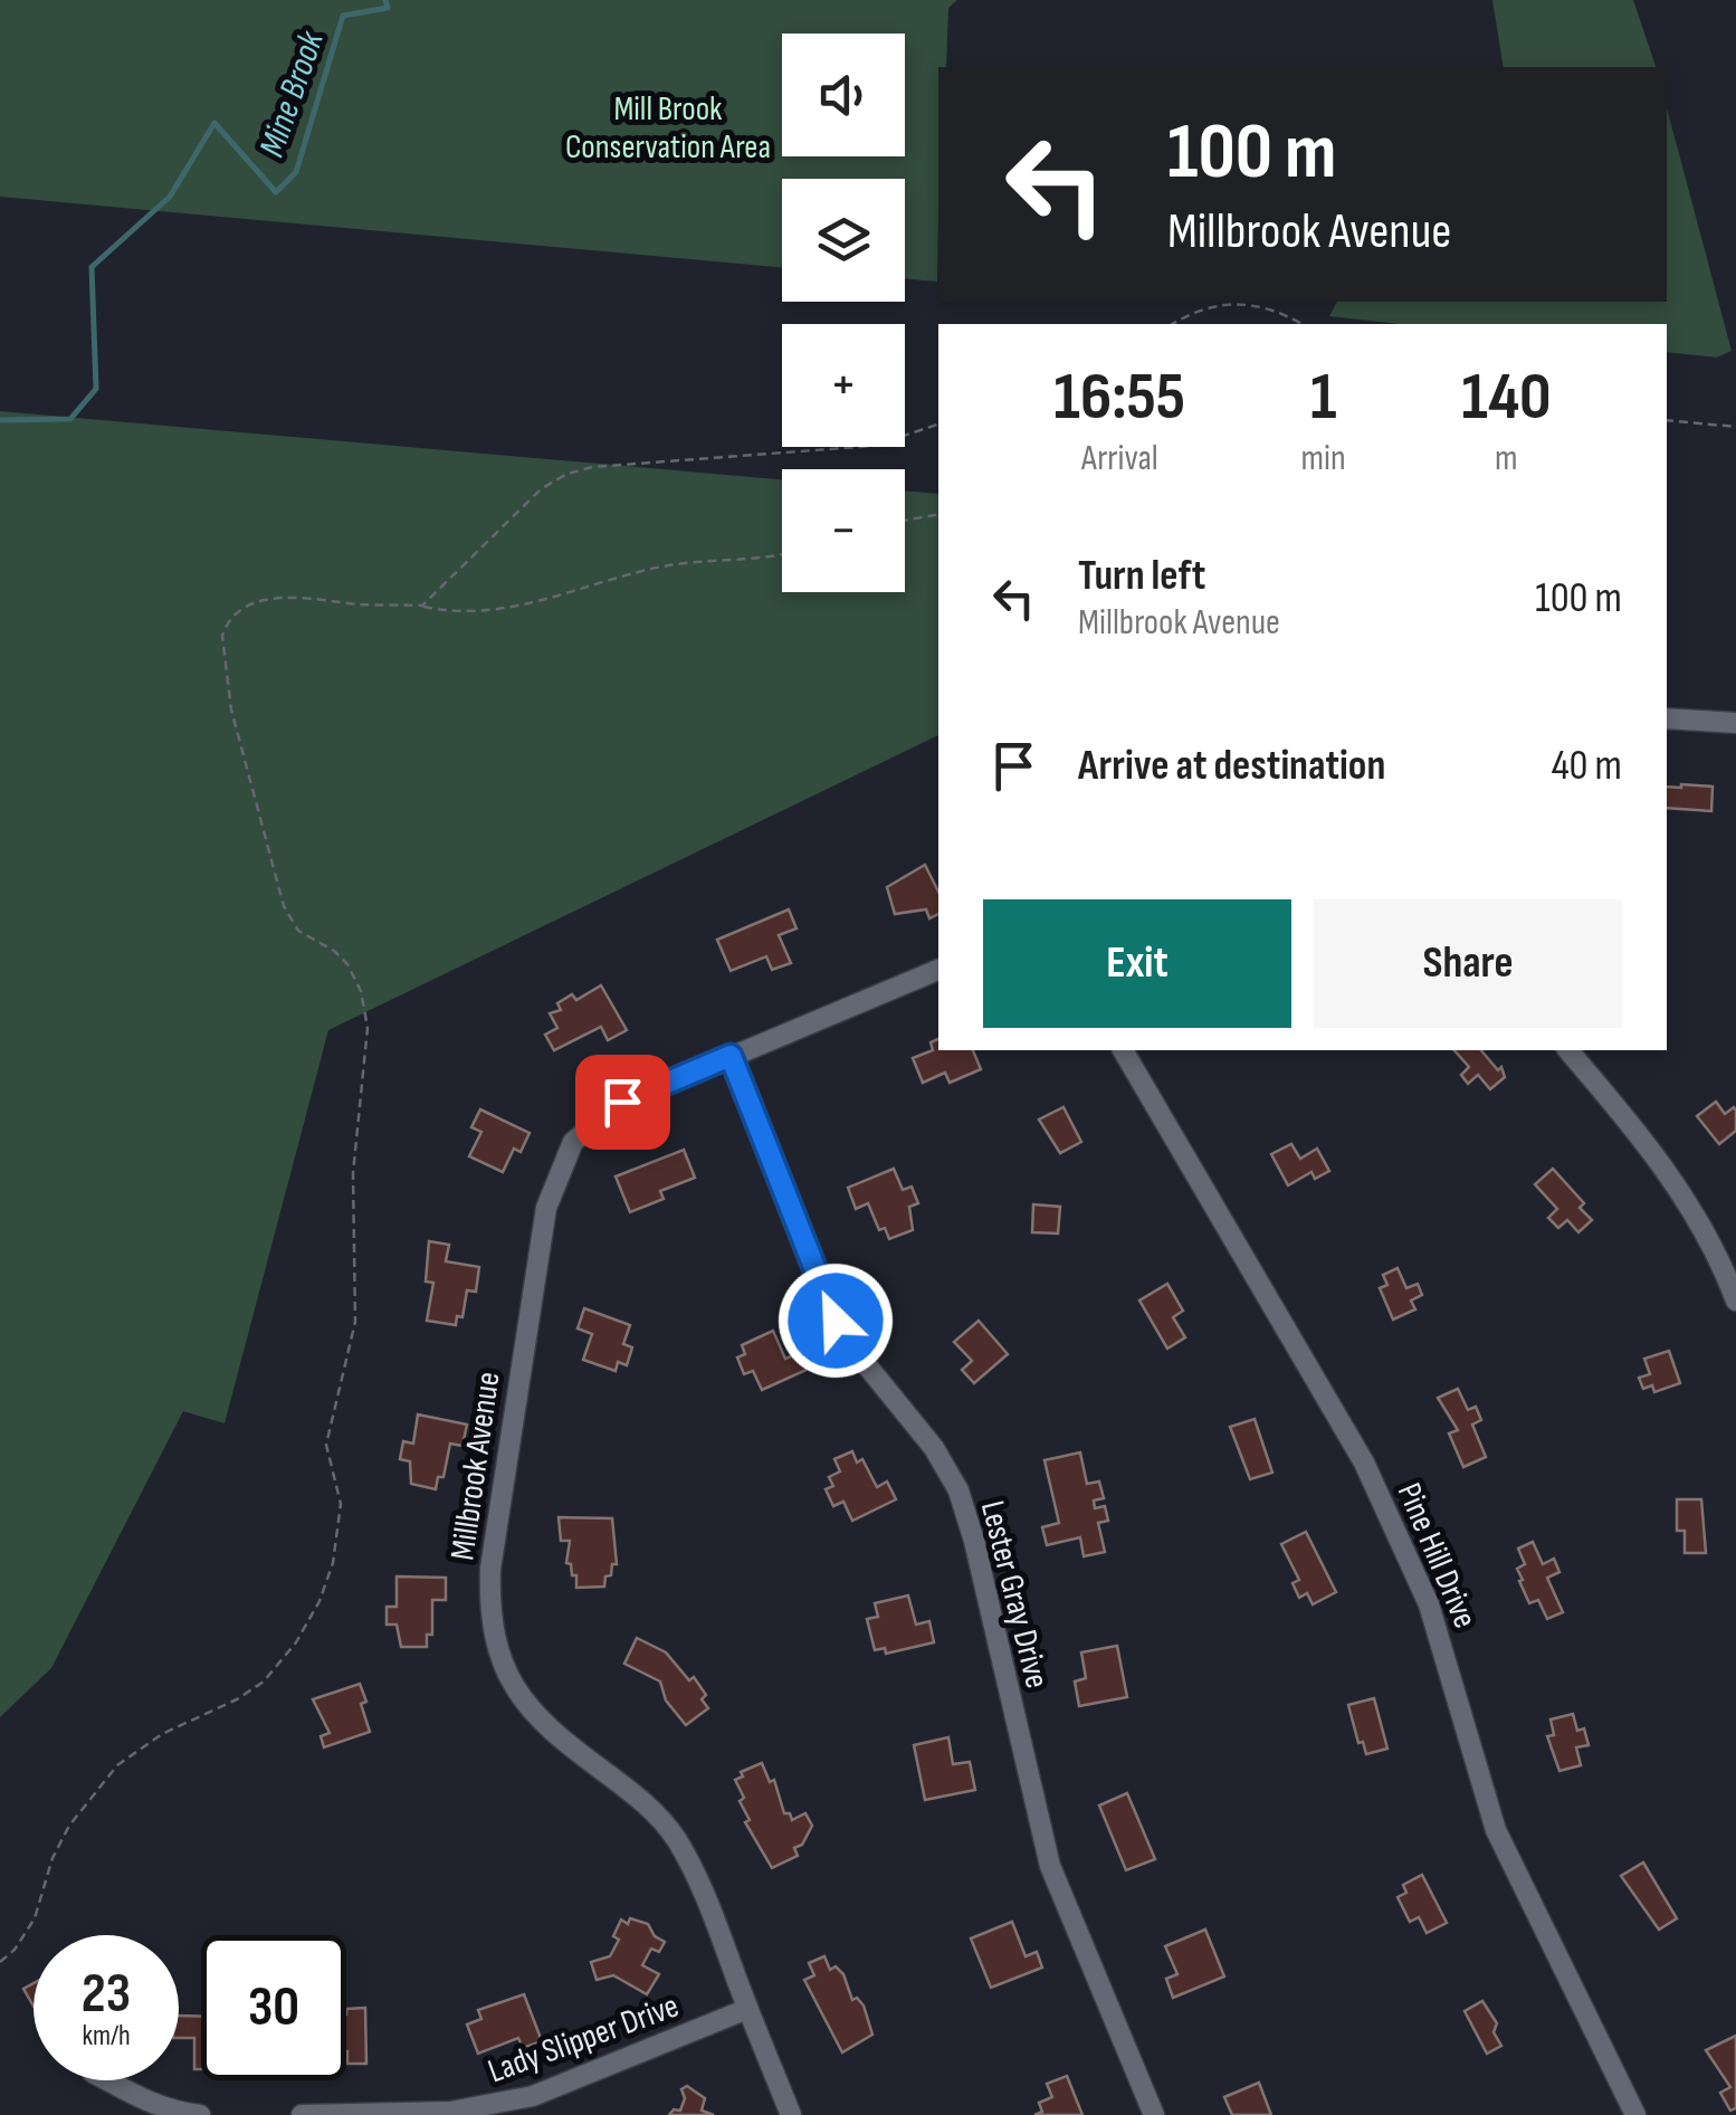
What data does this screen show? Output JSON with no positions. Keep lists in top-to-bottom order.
{
  "streets": {
    "street": [
      "Millbrook Avenue",
      "Pine Hill Drive",
      "Lester Gray Drive",
      "Lady Slipper Drive"
    ]
  },
  "crossings": [
    ["Millbrook Avenue", "Lester Gray Drive"],
    ["Millbrook Avenue", "Lady Slipper Drive"]
  ],
  "water": ["Mine Brook"],
  "parks": ["Mill Brook Conservation Area"],
  "page": {
    "map_buttons": ["+", "−"],
    "turn": ["100 m", "Millbrook Avenue"],
    "eta": [
      "16:55",
      "Arrival",
      "1",
      "min",
      "140",
      "m"
    ],
    "list": [
      {
        "name": "Turn left",
        "note": "Millbrook Avenue",
        "value": "100 m"
      },
      {
        "name": "Arrive at destination",
        "value": "40 m"
      }
    ],
    "buttons": ["Exit", "Share"],
    "speed": "23 km/h",
    "limit": "30"
  }
}
